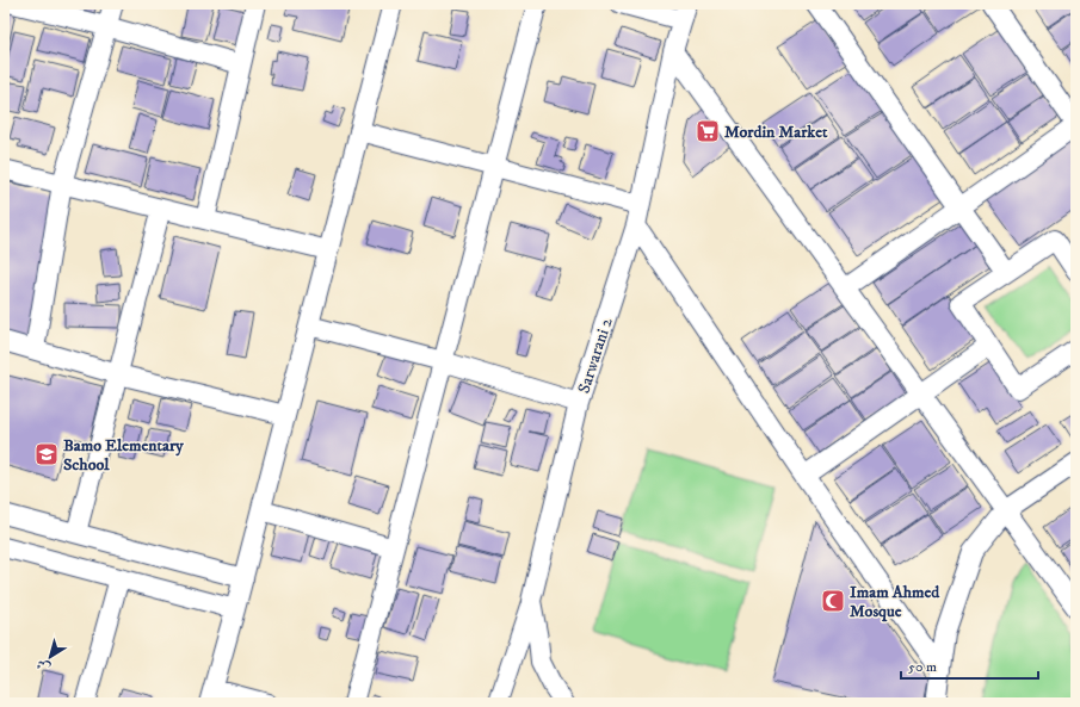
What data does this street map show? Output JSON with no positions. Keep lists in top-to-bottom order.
{
  "streets": {
    "street": ["Sarwarani 2"]
  },
  "places": {
    "supermarket": ["Mordin Market"],
    "school or university": ["Bamo Elementary School"],
    "mosque": ["Imam Ahmed Mosque"]
  },
  "scale_bar": "50 m",
  "north": "bottom left"
}
